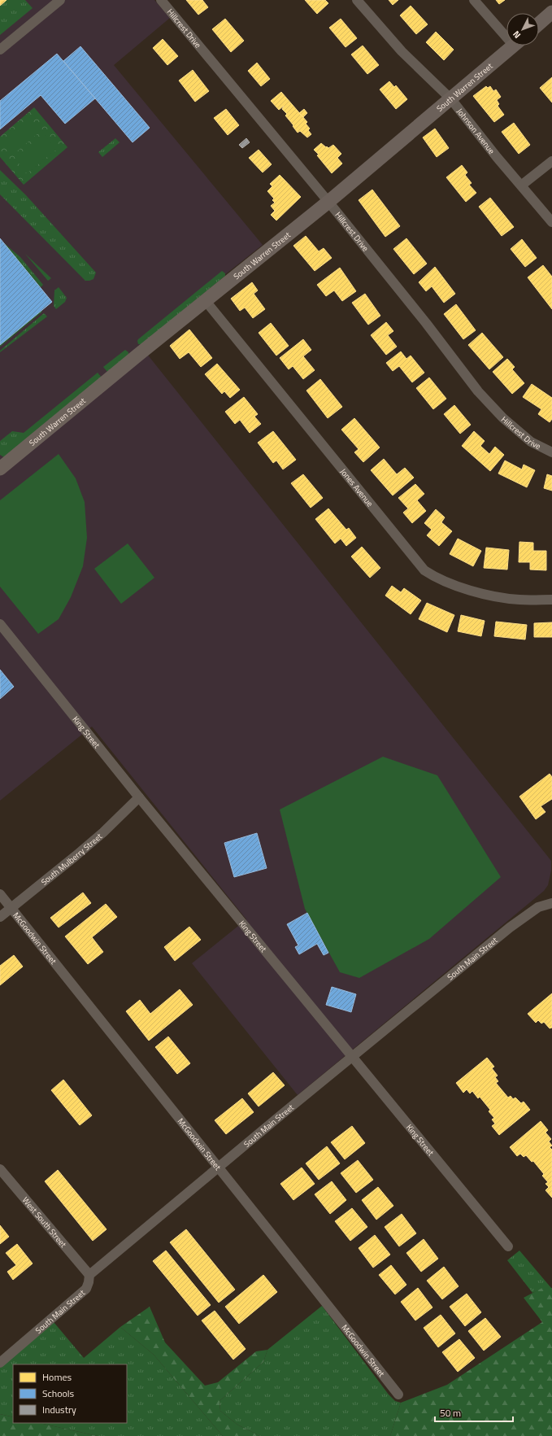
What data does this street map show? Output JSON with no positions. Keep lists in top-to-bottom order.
{
  "streets": {
    "street": [
      "Hillcrest Drive",
      "South Warren Street",
      "Johnson Avenue",
      "Jones Avenue",
      "King Street",
      "South Mulberry Street",
      "McGoodwin Street",
      "South Main Street",
      "West South Street"
    ]
  },
  "crossings": [
    ["Hillcrest Drive", "South Warren Street"],
    ["South Warren Street", "Johnson Avenue"],
    ["South Warren Street", "Jones Avenue"],
    ["King Street", "South Mulberry Street"],
    ["King Street", "South Main Street"],
    ["South Mulberry Street", "McGoodwin Street"],
    ["McGoodwin Street", "South Main Street"],
    ["South Main Street", "West South Street"]
  ],
  "legend": ["Homes", "Schools", "Industry"],
  "scale_bar": "50 m",
  "north": "bottom left"
}
